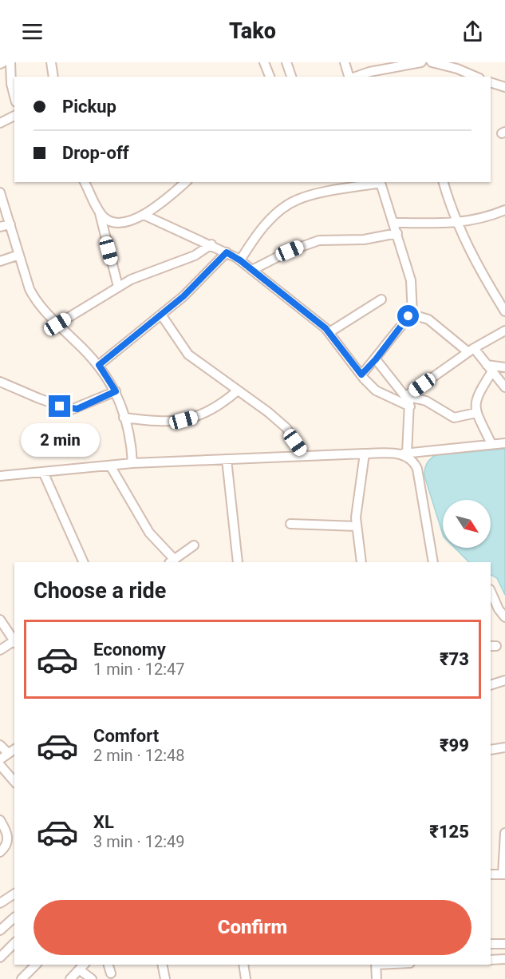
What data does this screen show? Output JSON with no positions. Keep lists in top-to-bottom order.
{
  "north": "bottom right",
  "page": {
    "header": "Tako",
    "banner": ["Pickup", "Drop-off"],
    "bubble": "2 min",
    "heading": "Choose a ride",
    "list": [
      {
        "name": "Economy",
        "note": "1 min · 12:47",
        "value": "₹73"
      },
      {
        "name": "Comfort",
        "note": "2 min · 12:48",
        "value": "₹99"
      },
      {
        "name": "XL",
        "note": "3 min · 12:49",
        "value": "₹125"
      }
    ],
    "buttons": "Confirm"
  }
}
